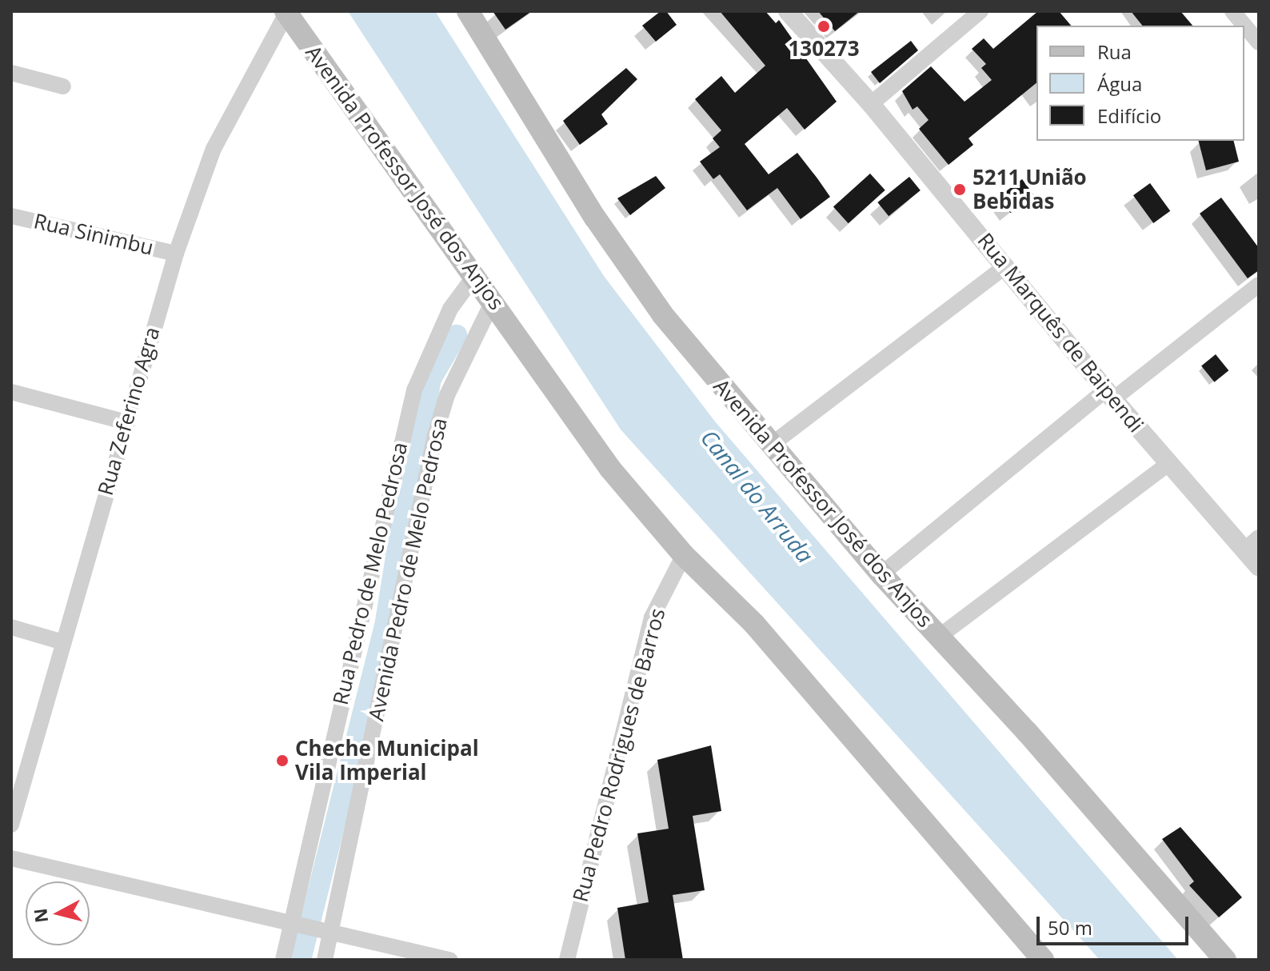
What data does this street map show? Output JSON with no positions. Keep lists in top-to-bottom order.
{
  "streets": {
    "main road": ["Avenida Professor José dos Anjos"],
    "street": [
      "Rua Sinimbu",
      "Rua Marquês de Baipendi",
      "Rua Zeferino Agra",
      "Avenida Pedro de Melo Pedrosa",
      "Rua Pedro de Melo Pedrosa",
      "Rua Pedro Rodrigues de Barros"
    ]
  },
  "crossings": [
    ["Avenida Professor José dos Anjos", "Rua Zeferino Agra"],
    ["Avenida Professor José dos Anjos", "Avenida Pedro de Melo Pedrosa"],
    ["Avenida Professor José dos Anjos", "Rua Pedro de Melo Pedrosa"],
    ["Avenida Professor José dos Anjos", "Rua Pedro Rodrigues de Barros"],
    ["Rua Sinimbu", "Rua Zeferino Agra"]
  ],
  "water": ["Canal do Arruda"],
  "places": ["130273", "5211 União Bebidas", "Cheche Municipal Vila Imperial"],
  "legend": ["Rua", "Água", "Edifício"],
  "scale_bar": "50 m",
  "north": "left"
}
